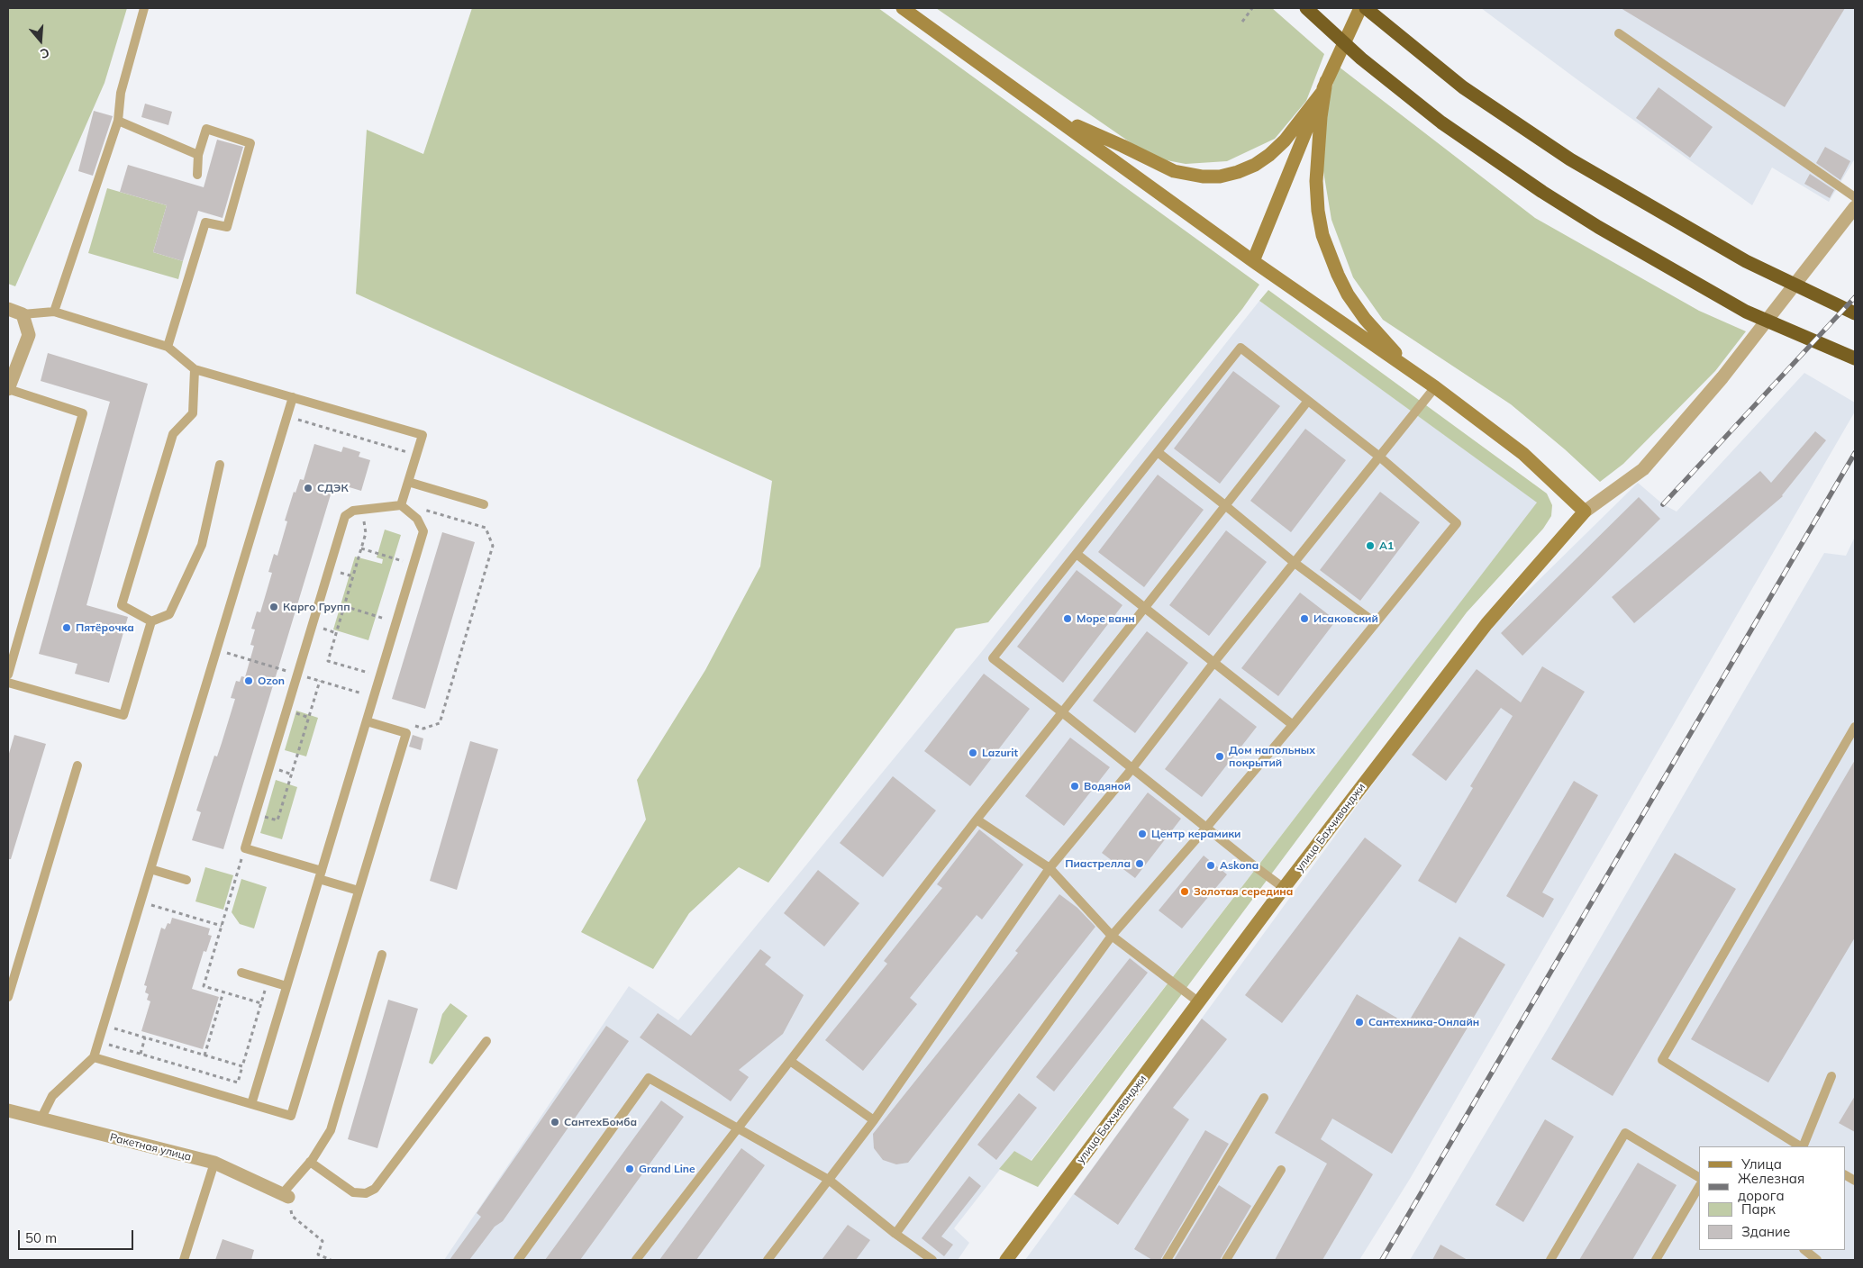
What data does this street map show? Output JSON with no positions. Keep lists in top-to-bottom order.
{
  "streets": {
    "main road": ["улица Бахчиванджи"],
    "street": ["Ракетная улица"]
  },
  "places": [
    "СДЭК",
    "A1",
    "Карго Групп",
    "Море ванн",
    "Исаковский",
    "Пятёрочка",
    "Ozon",
    "Lazurit",
    "Дом напольных покрытий",
    "Водяной",
    "Центр керамики",
    "Пиастрелла",
    "Askona",
    "Золотая середина",
    "Сантехника-Онлайн",
    "СантехБомба",
    "Grand Line"
  ],
  "legend": [
    "Улица",
    "Железная дорога",
    "Парк",
    "Здание"
  ],
  "scale_bar": "50 m",
  "north": "bottom"
}
